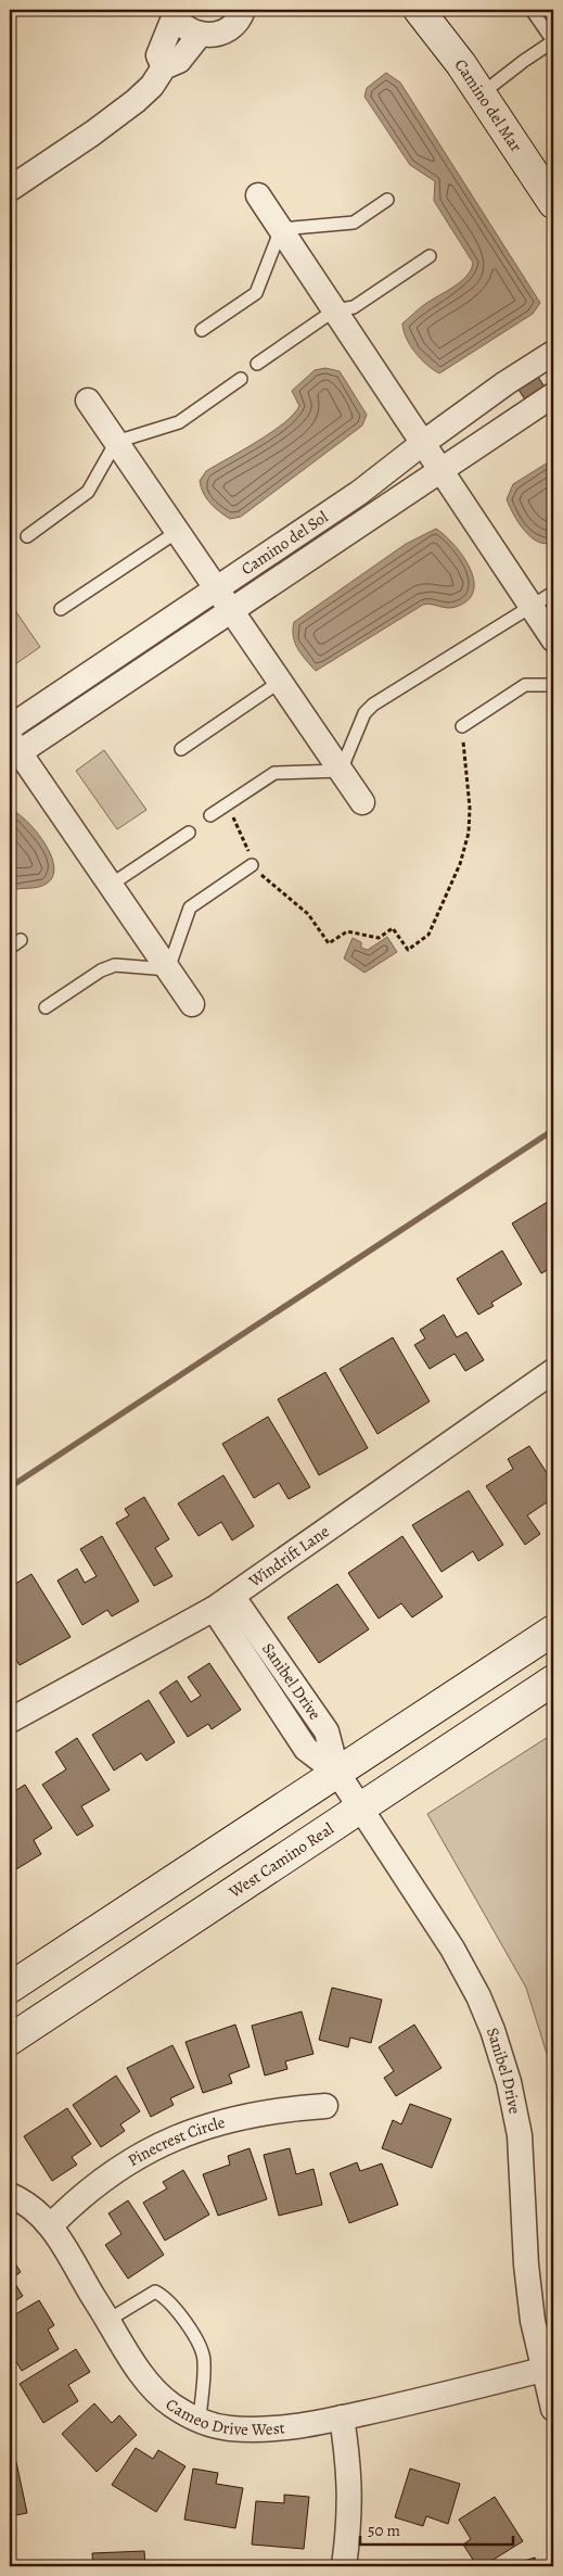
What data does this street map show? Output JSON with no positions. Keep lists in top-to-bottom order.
{
  "streets": {
    "street": [
      "Camino del Mar",
      "Camino del Sol",
      "Windrift Lane",
      "Sanibel Drive",
      "West Camino Real",
      "Pinecrest Circle",
      "Cameo Drive West"
    ]
  },
  "crossings": [
    ["Windrift Lane", "Sanibel Drive"],
    ["Sanibel Drive", "West Camino Real"],
    ["Sanibel Drive", "Cameo Drive West"],
    ["Pinecrest Circle", "Cameo Drive West"]
  ],
  "scale_bar": "50 m"
}
